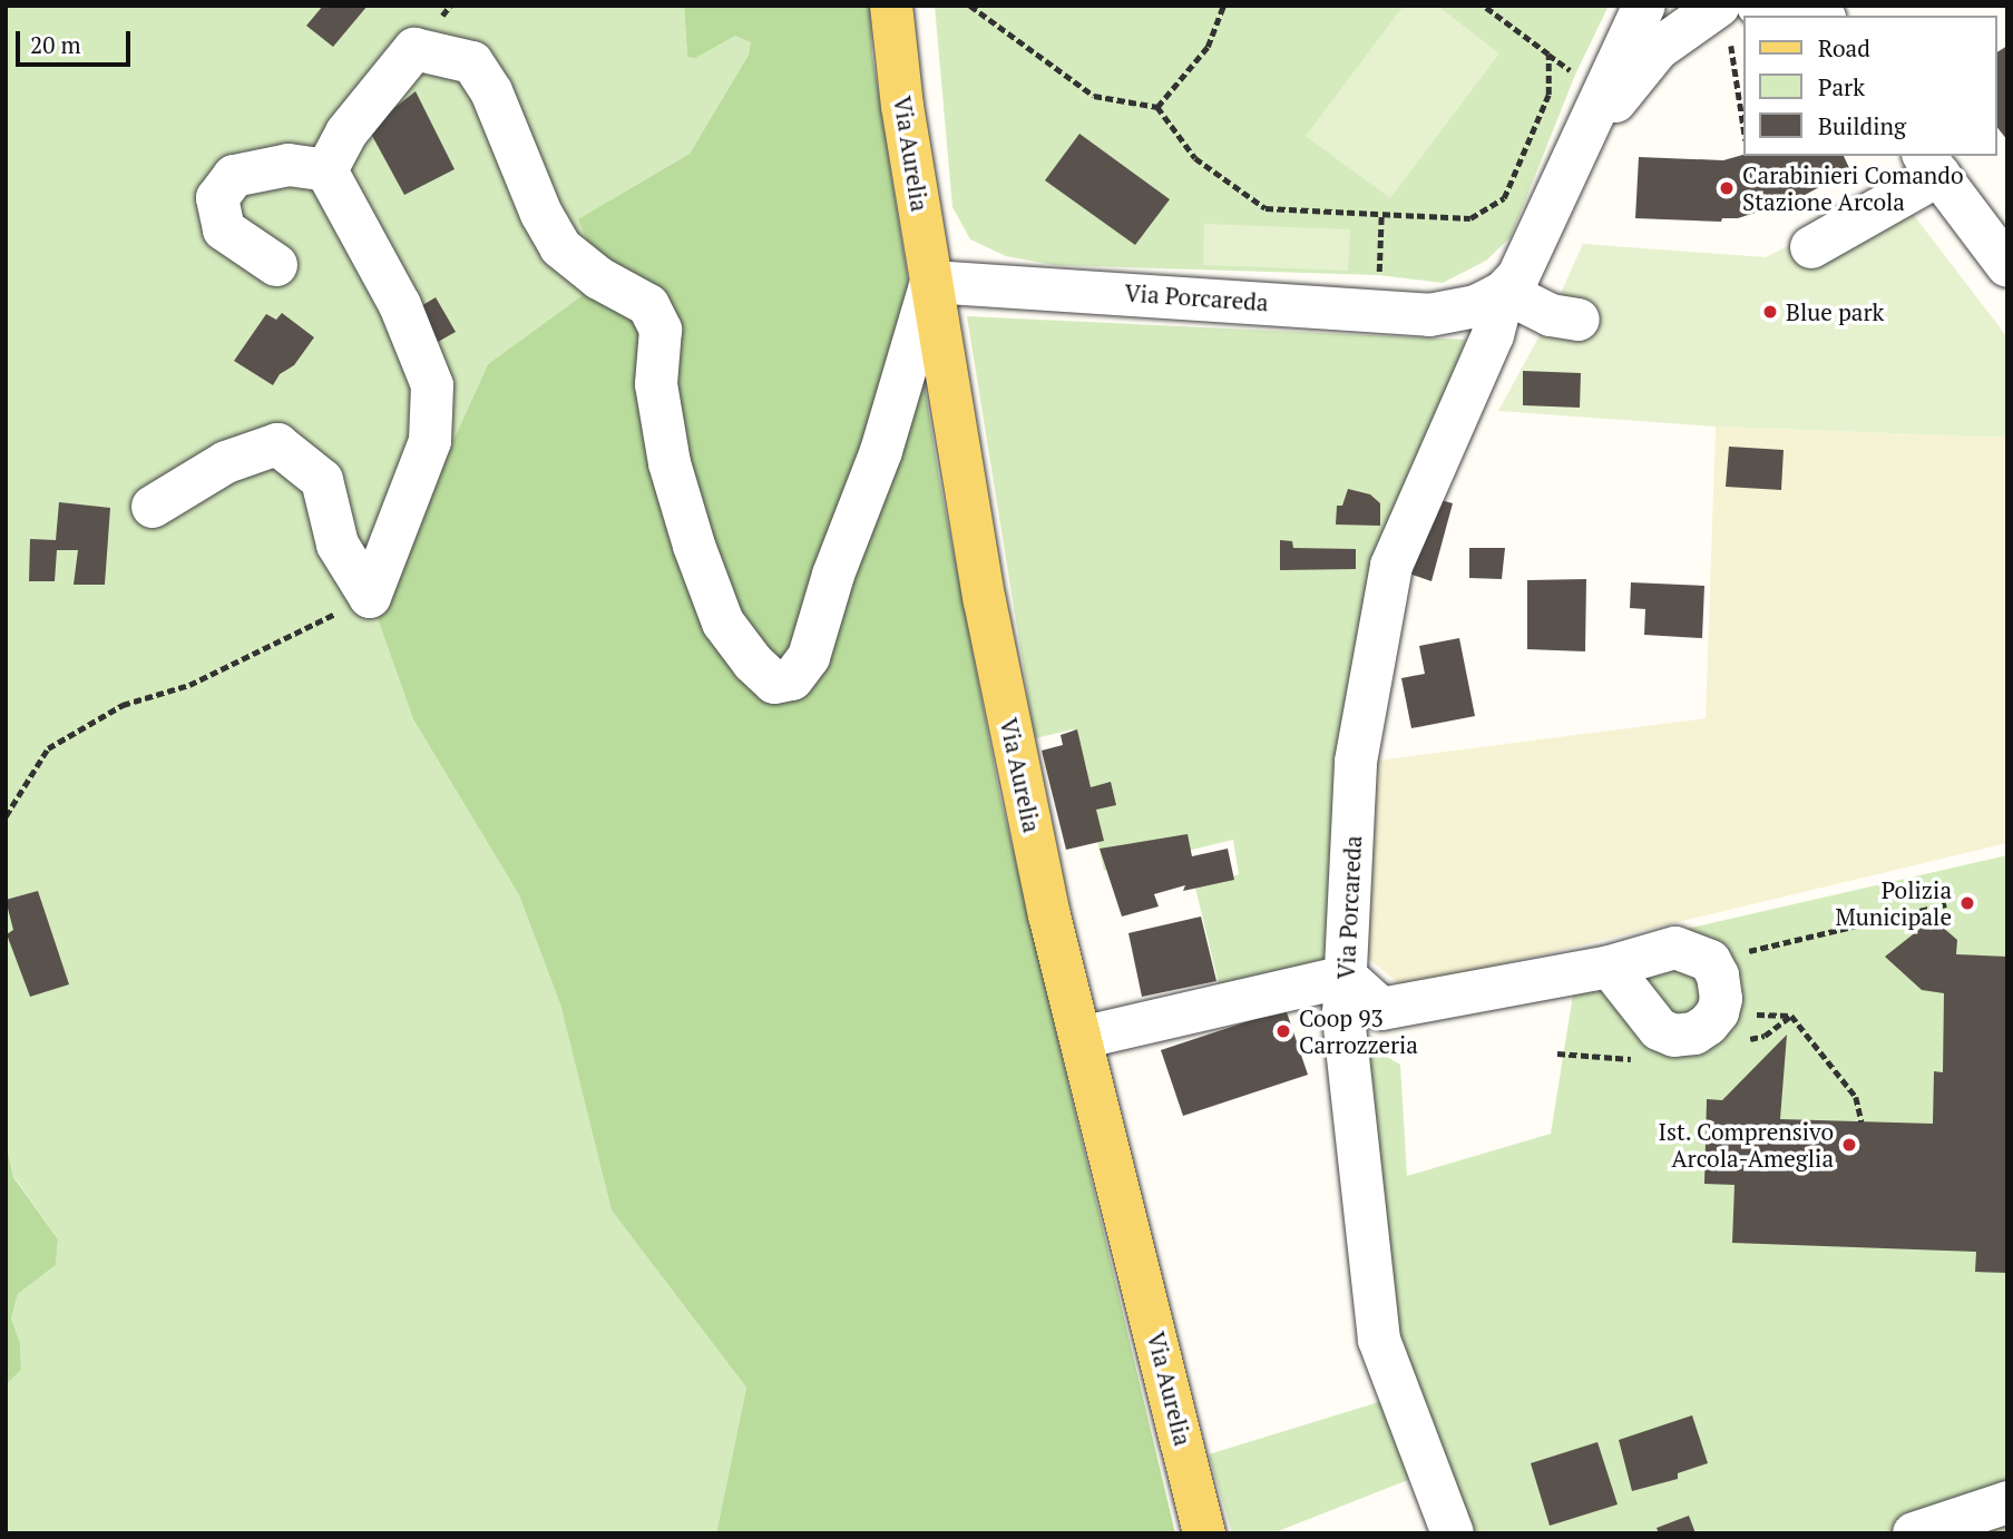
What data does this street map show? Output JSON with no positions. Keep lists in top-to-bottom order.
{
  "streets": {
    "main road": ["Via Aurelia"],
    "street": ["Via Porcareda"]
  },
  "crossings": [
    ["Via Aurelia", "Via Porcareda"]
  ],
  "places": [
    "Carabinieri Comando Stazione Arcola",
    "Blue park",
    "Polizia Municipale",
    "Coop 93 Carrozzeria",
    "Ist. Comprensivo Arcola-Ameglia"
  ],
  "legend": ["Road", "Park", "Building"],
  "scale_bar": "20 m"
}
